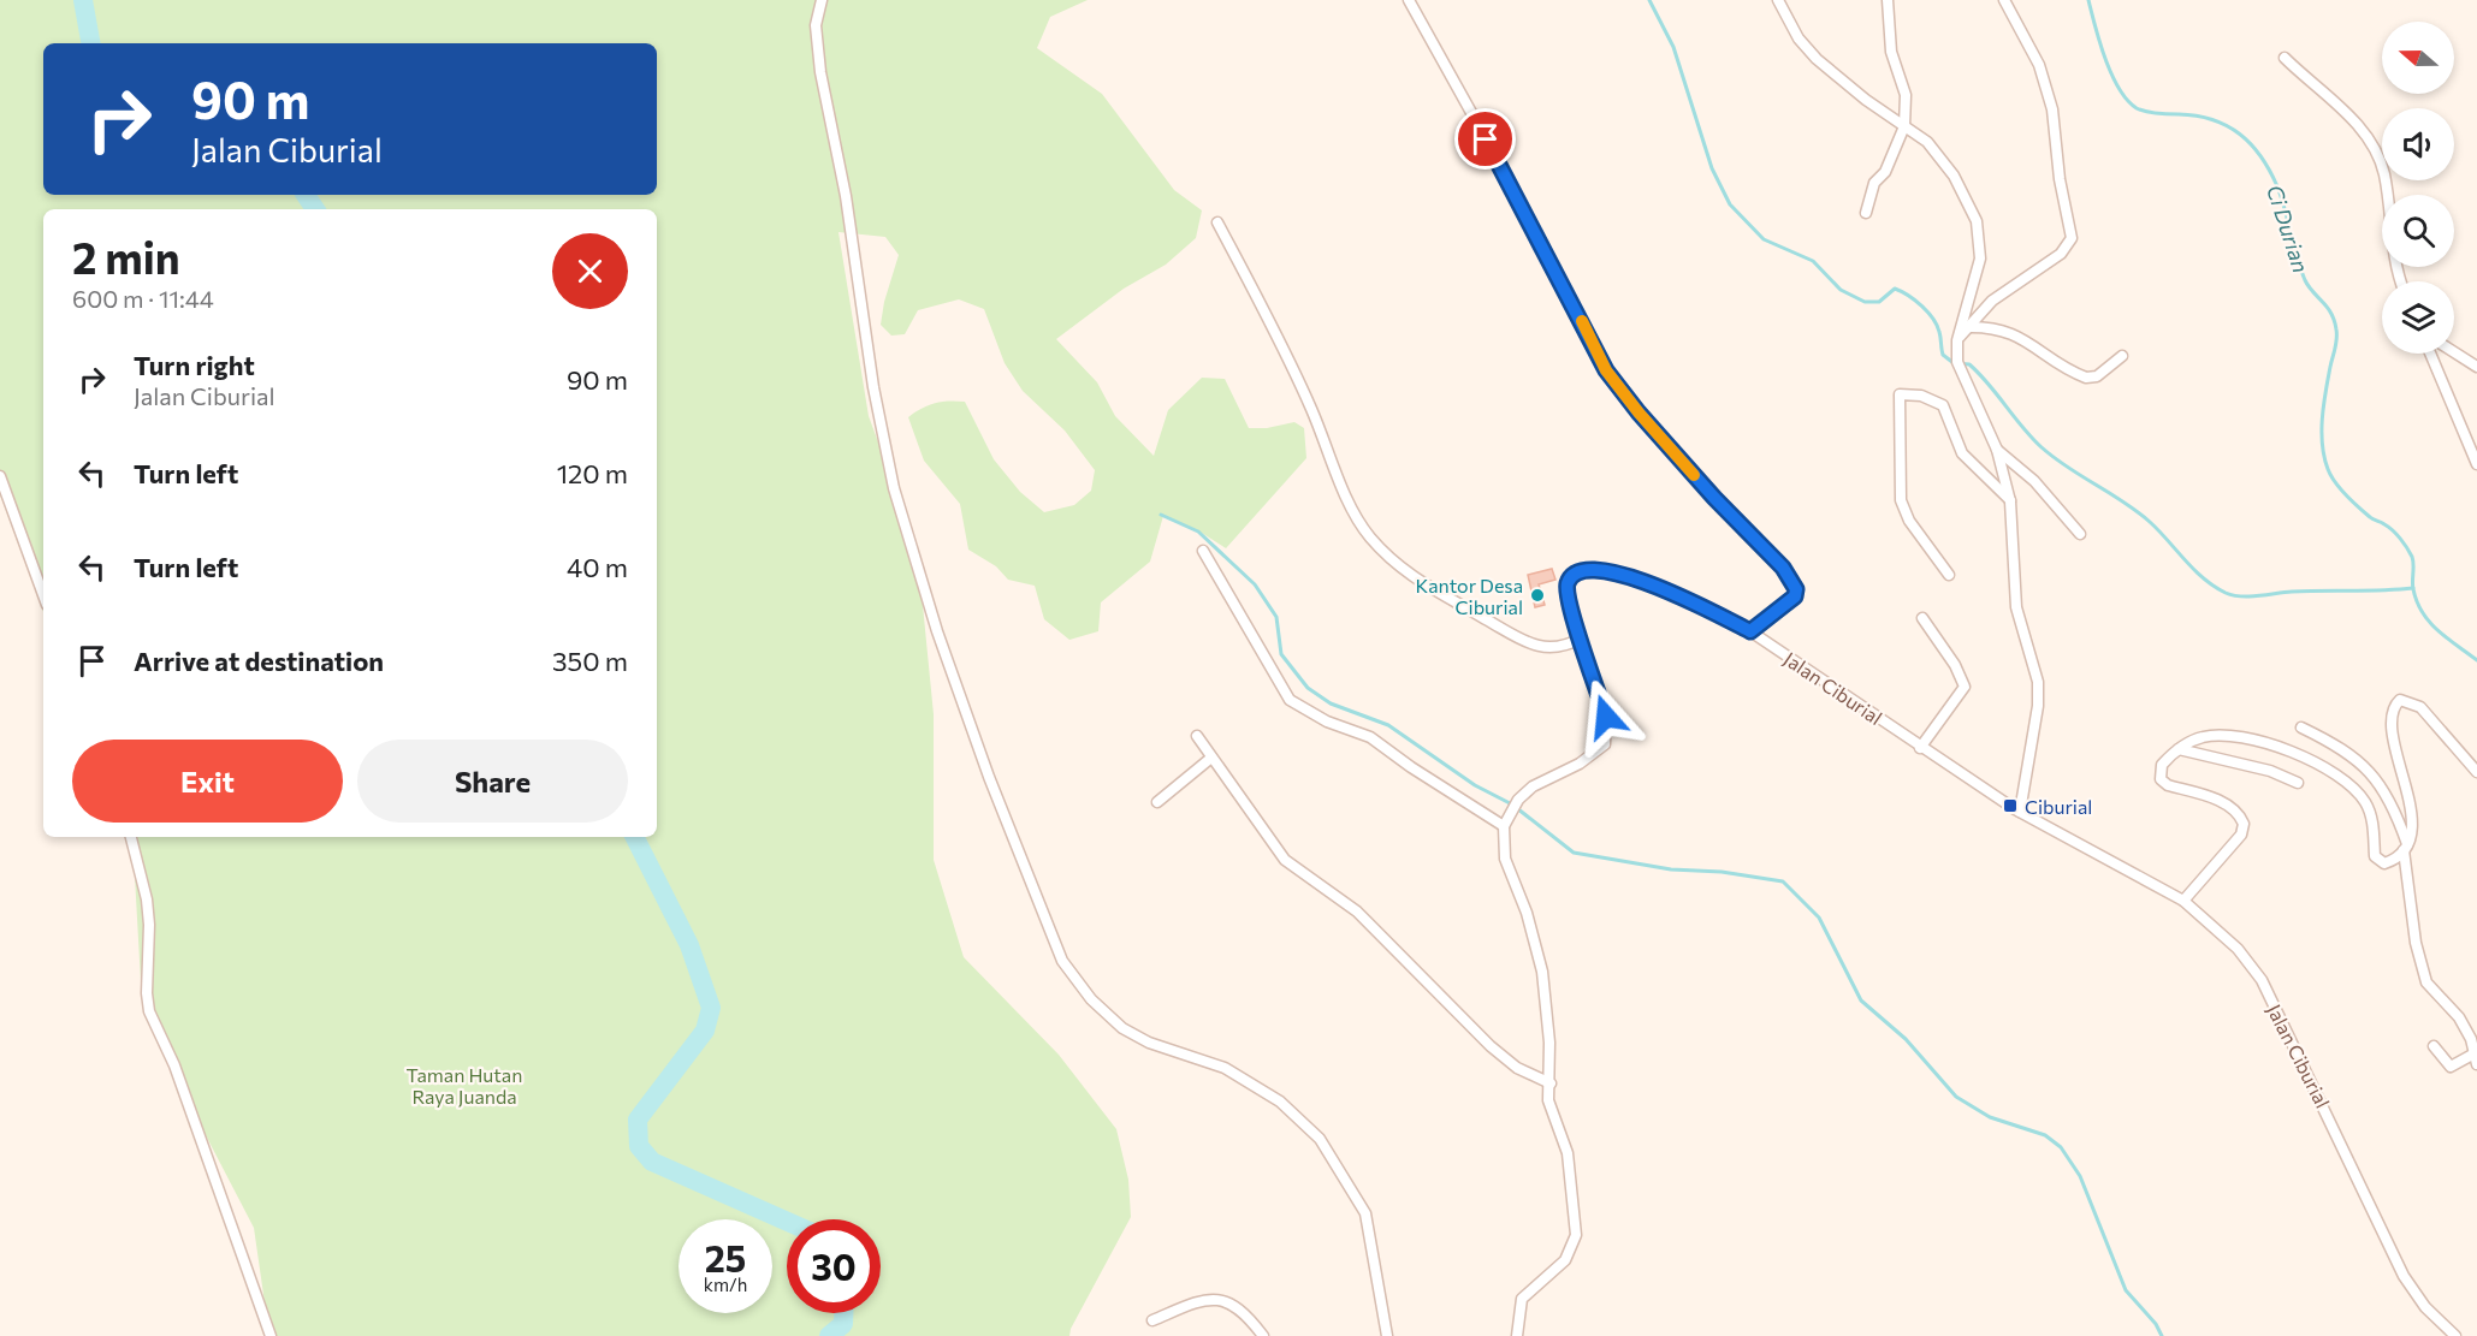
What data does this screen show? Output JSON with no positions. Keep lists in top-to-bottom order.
{
  "streets": {
    "street": ["Jalan Ciburial"]
  },
  "water": ["Ci Durian"],
  "parks": ["Taman Hutan Raya Juanda"],
  "places": {
    "other": ["Kantor Desa Ciburial"],
    "transit": ["Ciburial"]
  },
  "north": "left",
  "page": {
    "turn": ["90 m", "Jalan Ciburial"],
    "heading": ["2 min", "600 m · 11:44"],
    "list": [
      {
        "name": "Turn right",
        "note": "Jalan Ciburial",
        "value": "90 m"
      },
      {
        "name": "Turn left",
        "value": "120 m"
      },
      {
        "name": "Turn left",
        "value": "40 m"
      },
      {
        "name": "Arrive at destination",
        "value": "350 m"
      }
    ],
    "buttons": ["Exit", "Share"],
    "speed": "25 km/h",
    "limit": "30"
  }
}
